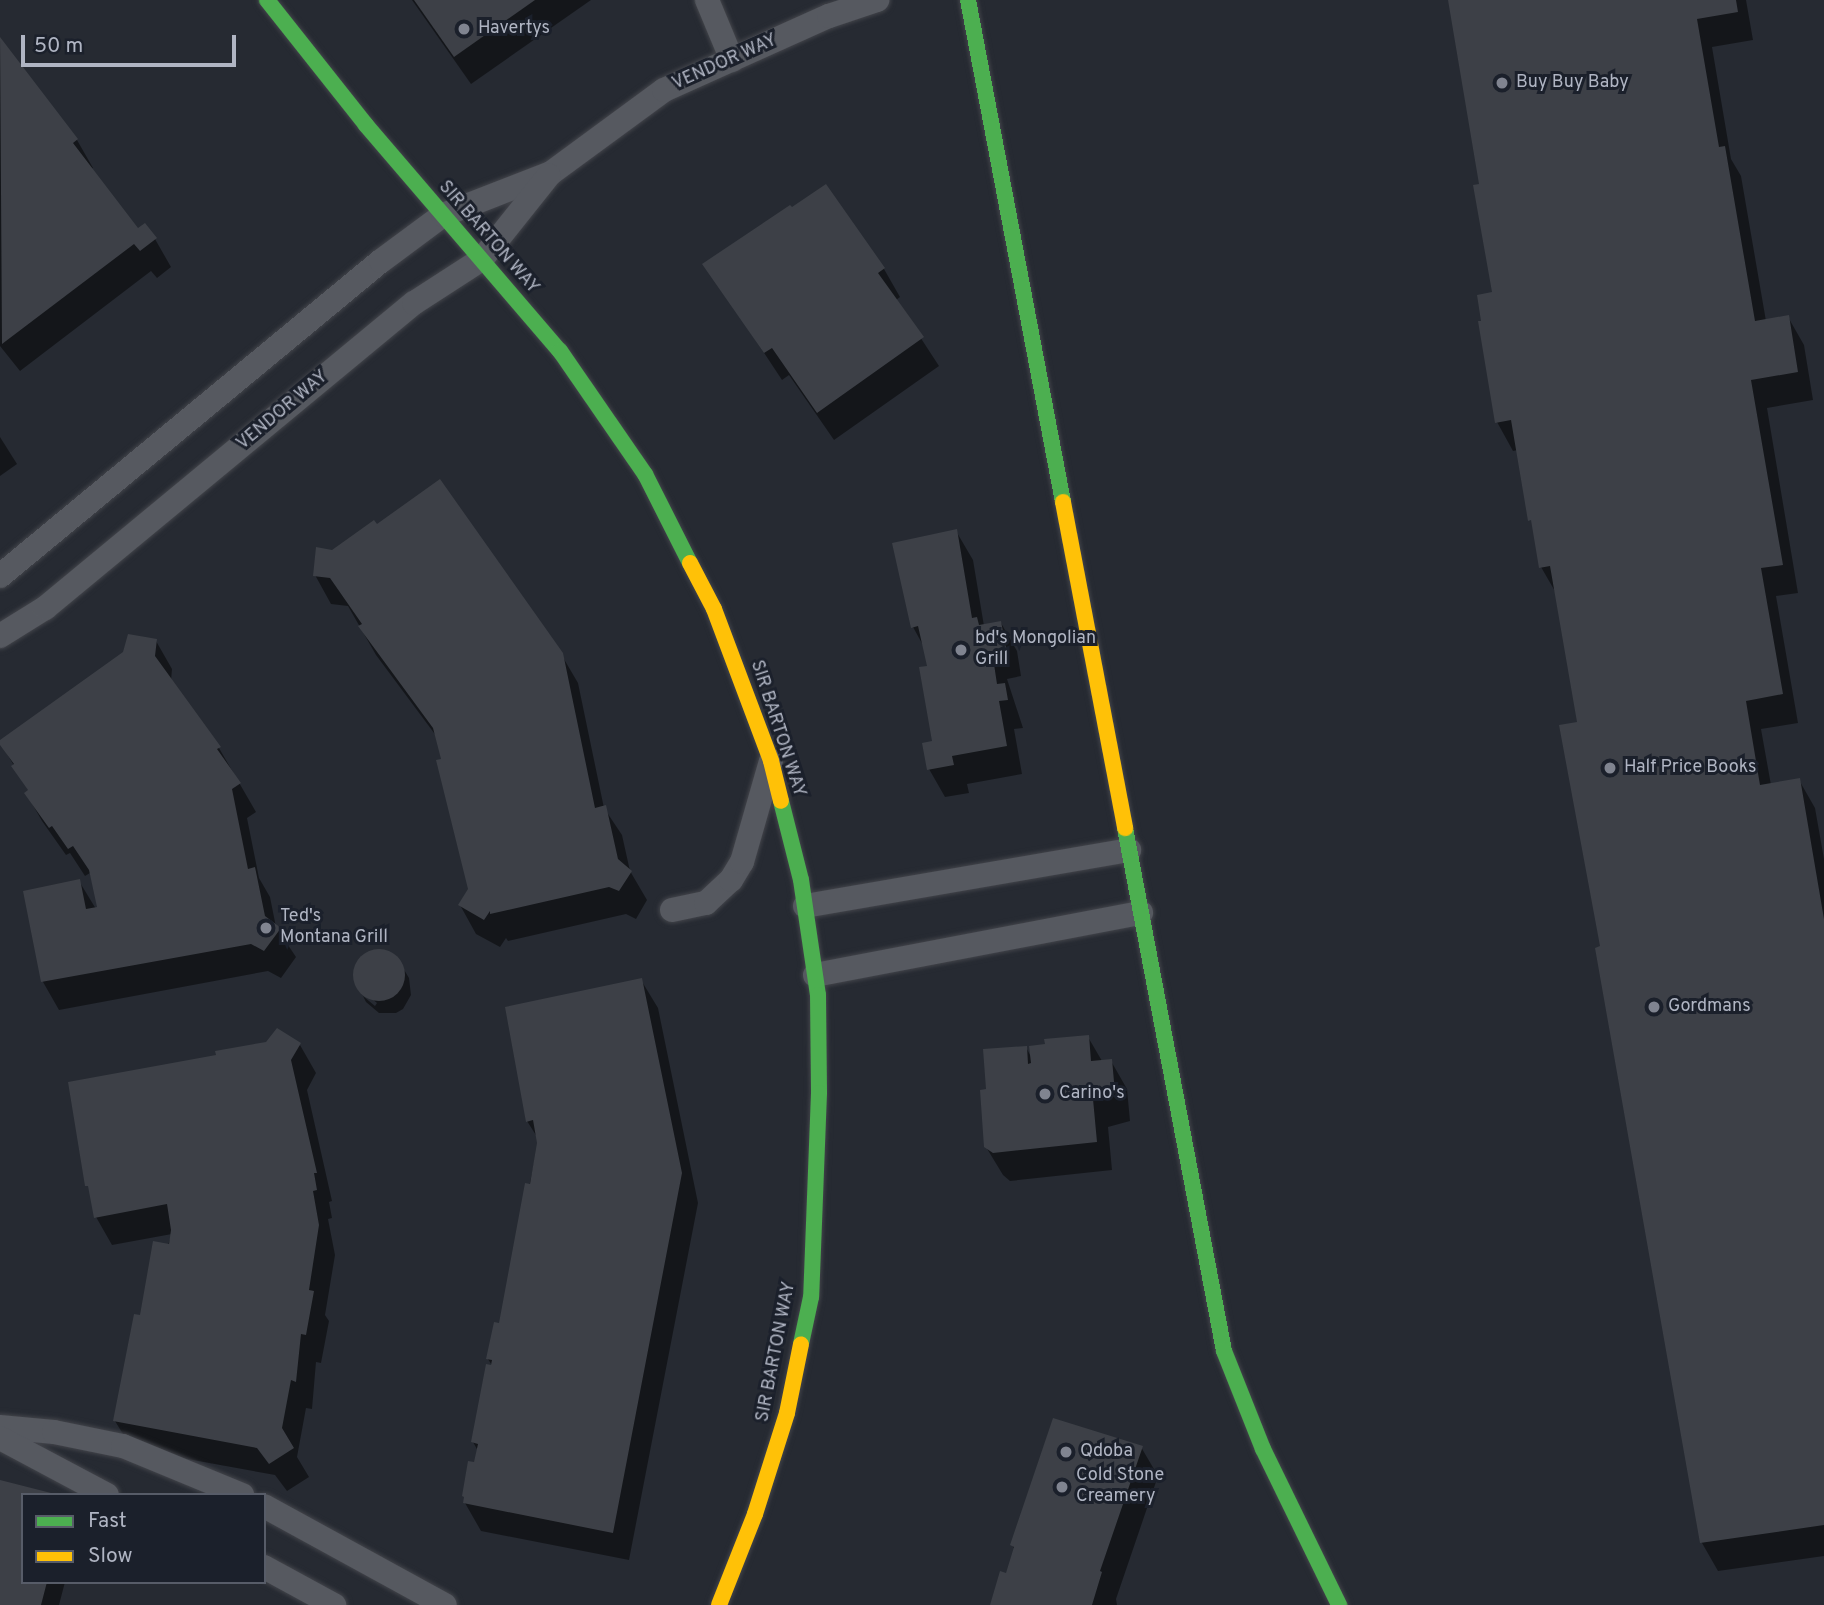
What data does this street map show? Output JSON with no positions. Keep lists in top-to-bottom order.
{
  "streets": {
    "main road": ["SIR BARTON WAY"],
    "street": ["VENDOR WAY"]
  },
  "crossings": [
    ["VENDOR WAY", "SIR BARTON WAY"]
  ],
  "places": [
    "Havertys",
    "Buy Buy Baby",
    "bd's Mongolian Grill",
    "Half Price Books",
    "Ted's Montana Grill",
    "Gordmans",
    "Carino's",
    "Qdoba",
    "Cold Stone Creamery"
  ],
  "legend": ["Fast", "Slow"],
  "scale_bar": "50 m"
}
